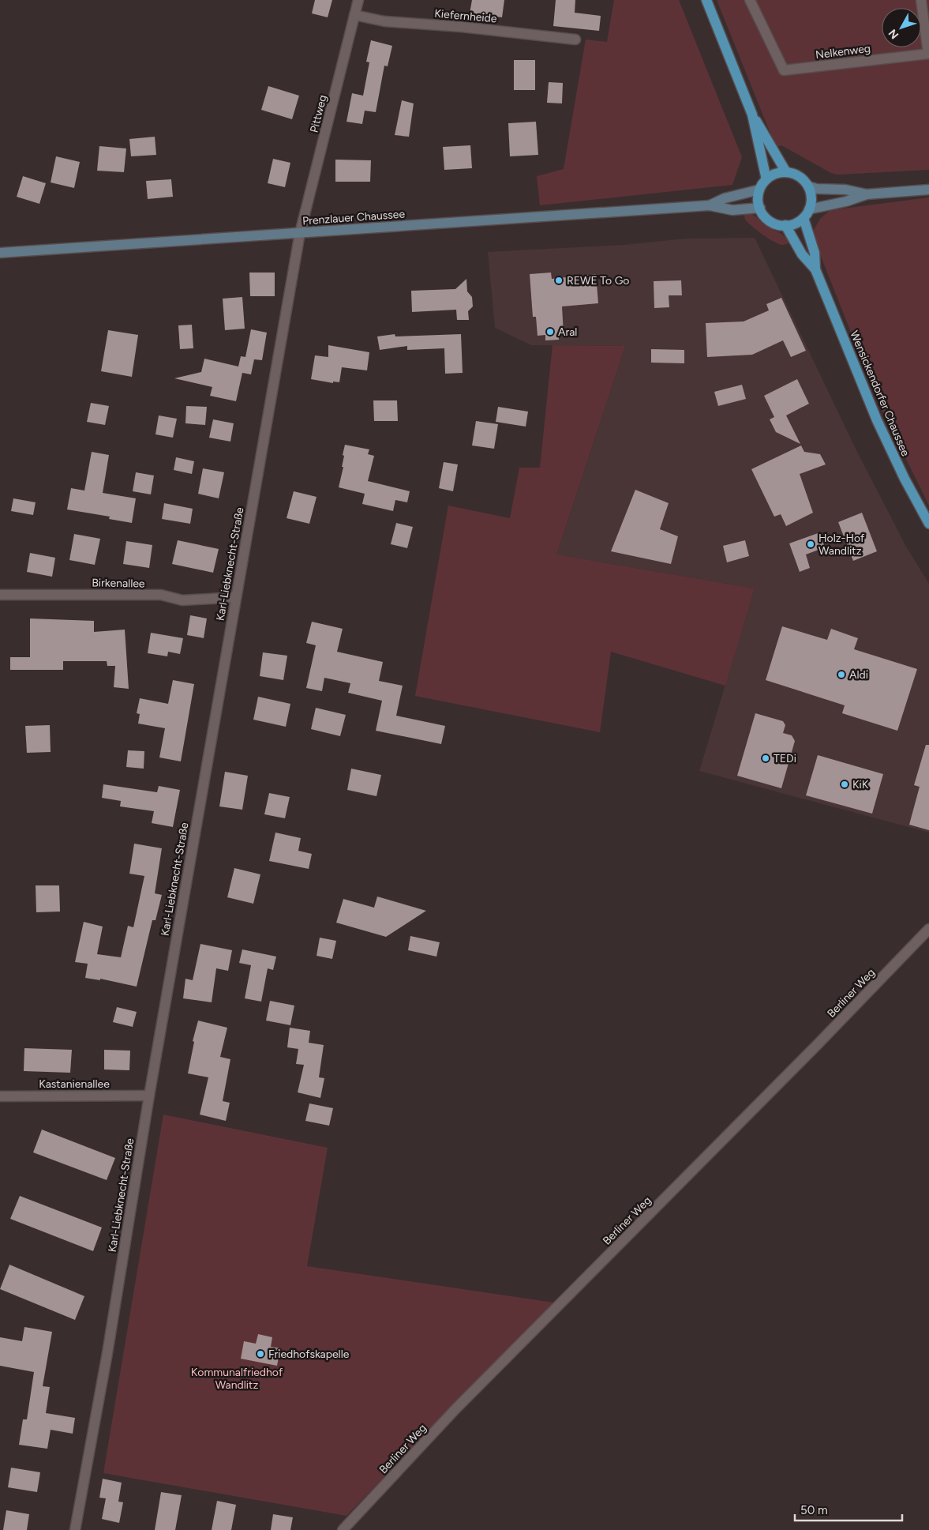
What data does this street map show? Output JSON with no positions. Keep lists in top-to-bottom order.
{
  "streets": {
    "main road": ["Prenzlauer Chaussee", "Wensickendorfer Chaussee"],
    "street": [
      "Kiefernheide",
      "Nelkenweg",
      "Pittweg",
      "Karl-Liebknecht-Straße",
      "Birkenallee",
      "Berliner Weg",
      "Kastanienallee"
    ]
  },
  "crossings": [
    ["Kiefernheide", "Pittweg"],
    ["Pittweg", "Prenzlauer Chaussee"],
    ["Pittweg", "Karl-Liebknecht-Straße"],
    ["Prenzlauer Chaussee", "Wensickendorfer Chaussee"],
    ["Prenzlauer Chaussee", "Karl-Liebknecht-Straße"],
    ["Karl-Liebknecht-Straße", "Birkenallee"],
    ["Karl-Liebknecht-Straße", "Kastanienallee"]
  ],
  "parks": ["Kommunalfriedhof Wandlitz"],
  "places": [
    "REWE To Go",
    "Aral",
    "Holz-Hof Wandlitz",
    "Aldi",
    "TEDi",
    "KiK",
    "Friedhofskapelle"
  ],
  "scale_bar": "50 m",
  "north": "bottom left"
}
